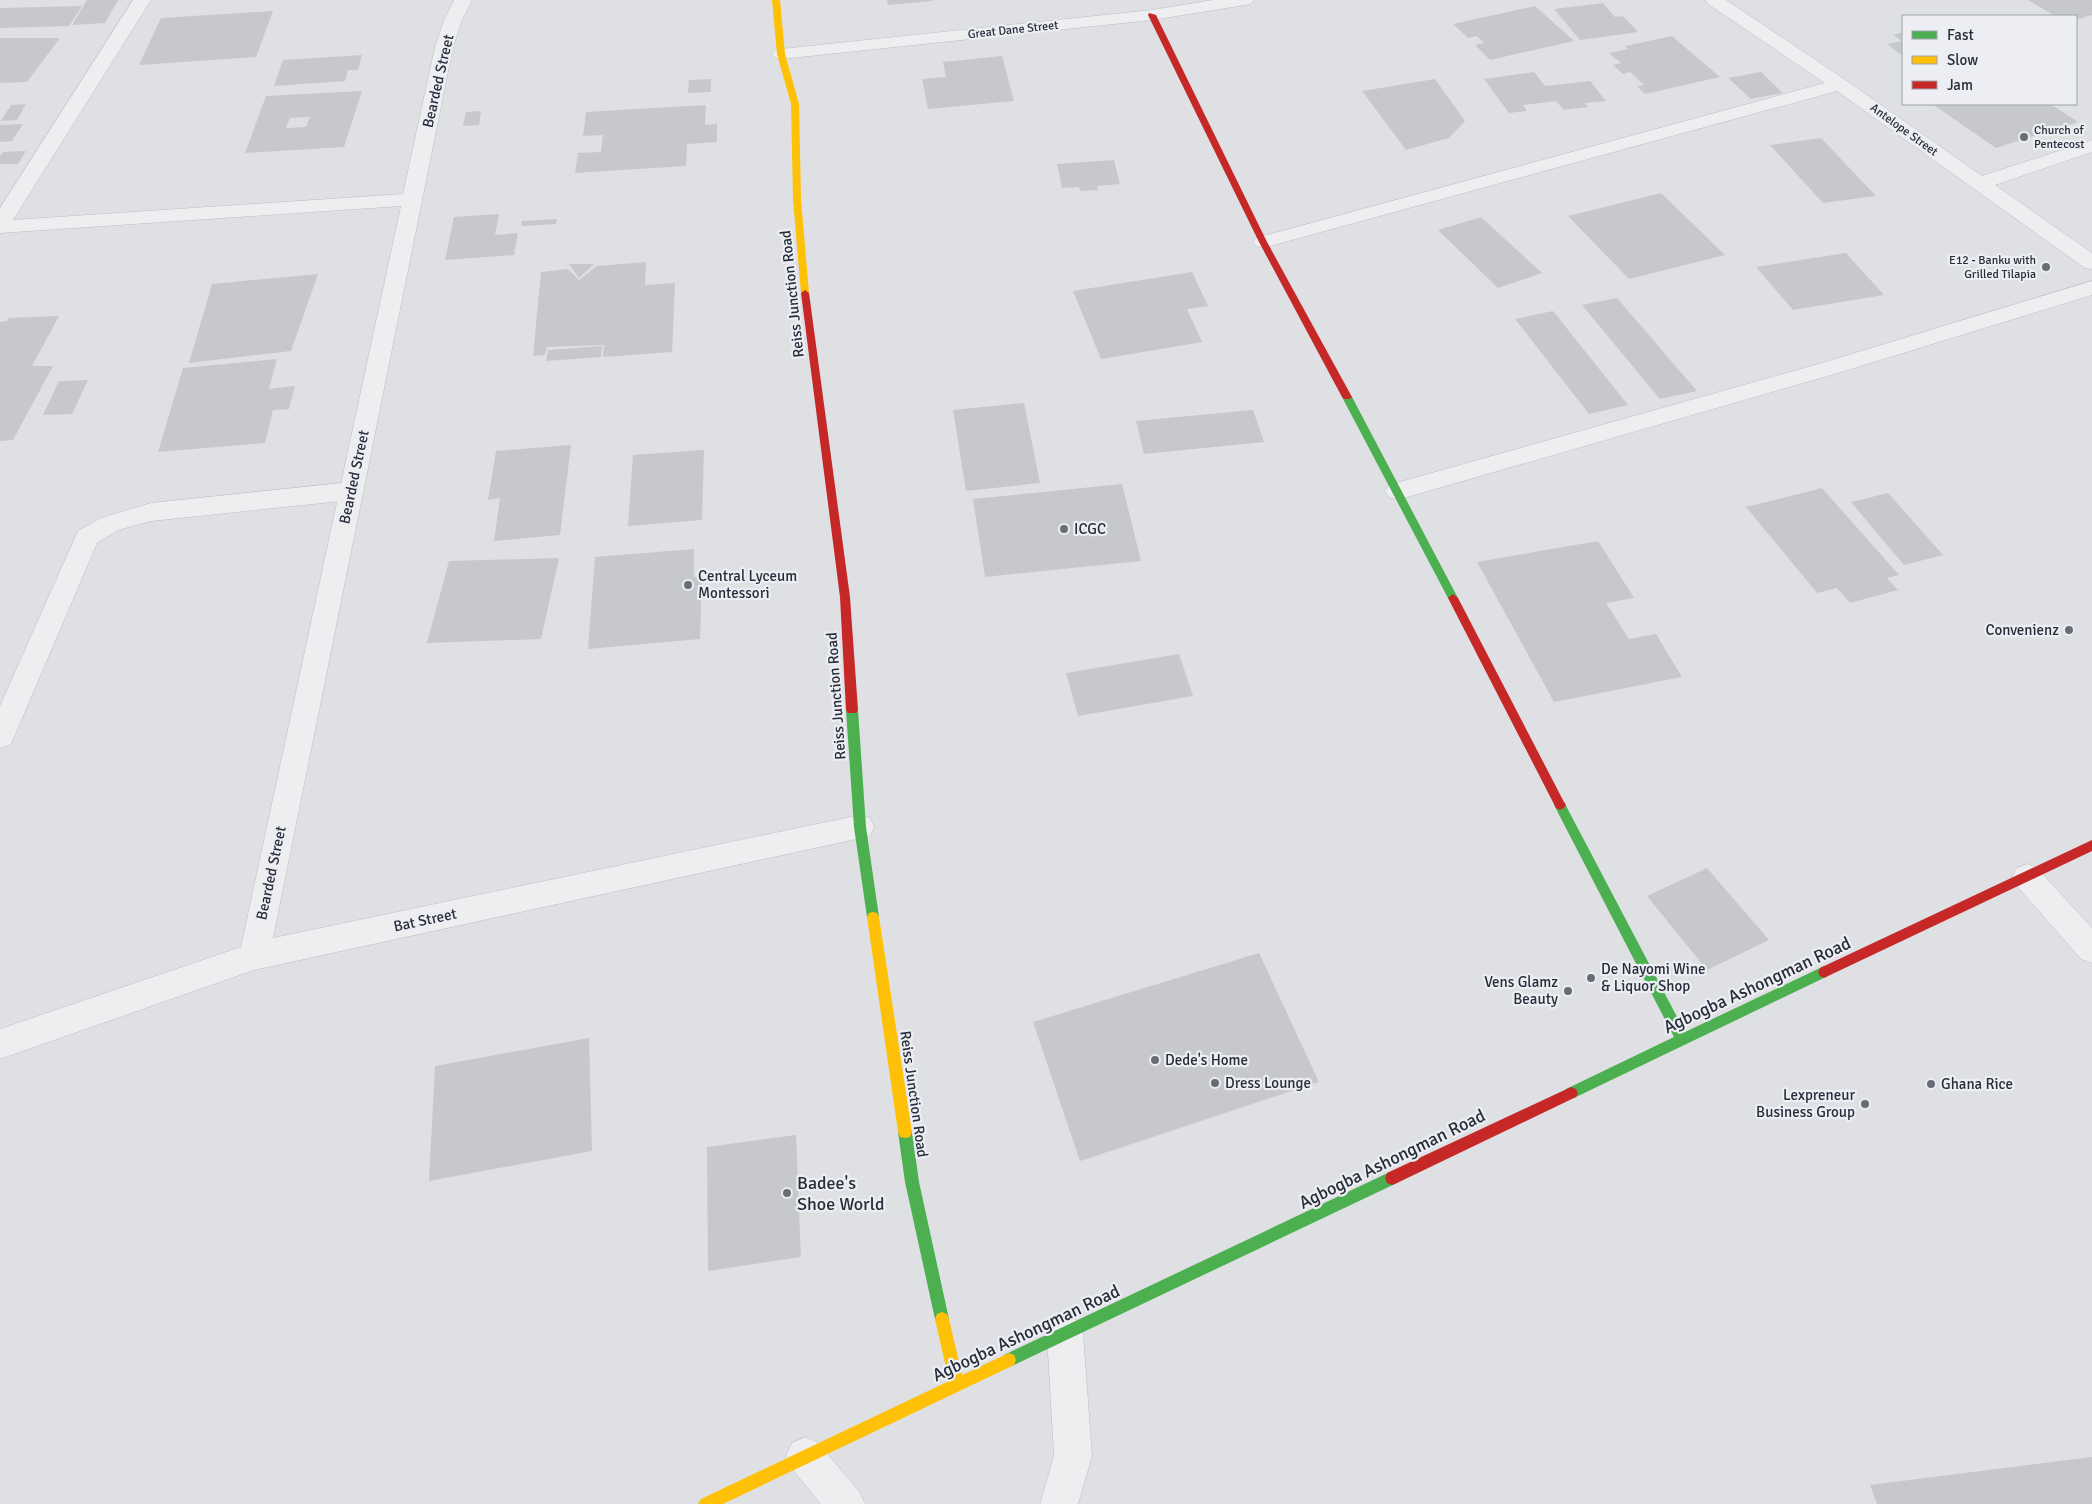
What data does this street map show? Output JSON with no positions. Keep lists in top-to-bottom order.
{
  "streets": {
    "street": [
      "Great Dane Street",
      "Bearded Street",
      "Antelope Street",
      "Reiss Junction Road",
      "Bat Street",
      "Agbogba Ashongman Road"
    ]
  },
  "crossings": [
    ["Great Dane Street", "Reiss Junction Road"],
    ["Bearded Street", "Bat Street"],
    ["Reiss Junction Road", "Bat Street"],
    ["Reiss Junction Road", "Agbogba Ashongman Road"]
  ],
  "places": [
    "Church of Pentecost",
    "E12 - Banku with Grilled Tilapia",
    "ICGC",
    "Central Lyceum Montessori",
    "Convenienz",
    "De Nayomi Wine & Liquor Shop",
    "Vens Glamz Beauty",
    "Dede's Home",
    "Dress Lounge",
    "Ghana Rice",
    "Lexpreneur Business Group",
    "Badee's Shoe World"
  ],
  "legend": ["Fast", "Slow", "Jam"]
}
